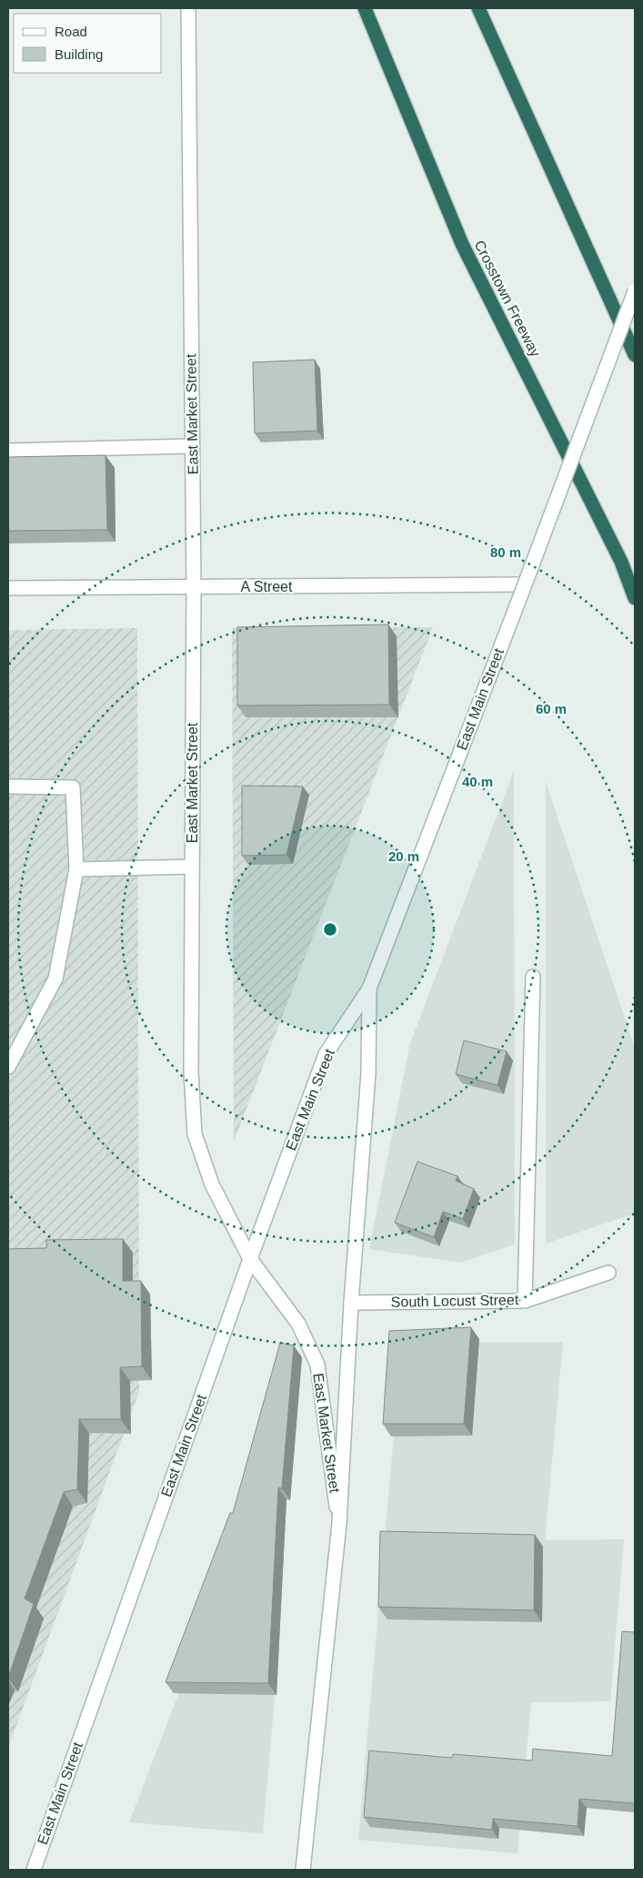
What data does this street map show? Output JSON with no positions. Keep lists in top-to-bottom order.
{
  "streets": {
    "highway": ["Crosstown Freeway"],
    "main road": [
      "East Market Street",
      "A Street",
      "East Main Street",
      "South Locust Street"
    ]
  },
  "crossings": [
    ["East Market Street", "A Street"],
    ["East Market Street", "East Main Street"],
    ["East Market Street", "South Locust Street"],
    ["A Street", "East Main Street"]
  ],
  "legend": ["Road", "Building"],
  "rings": [
    "80 m",
    "60 m",
    "40 m",
    "20 m"
  ]
}
